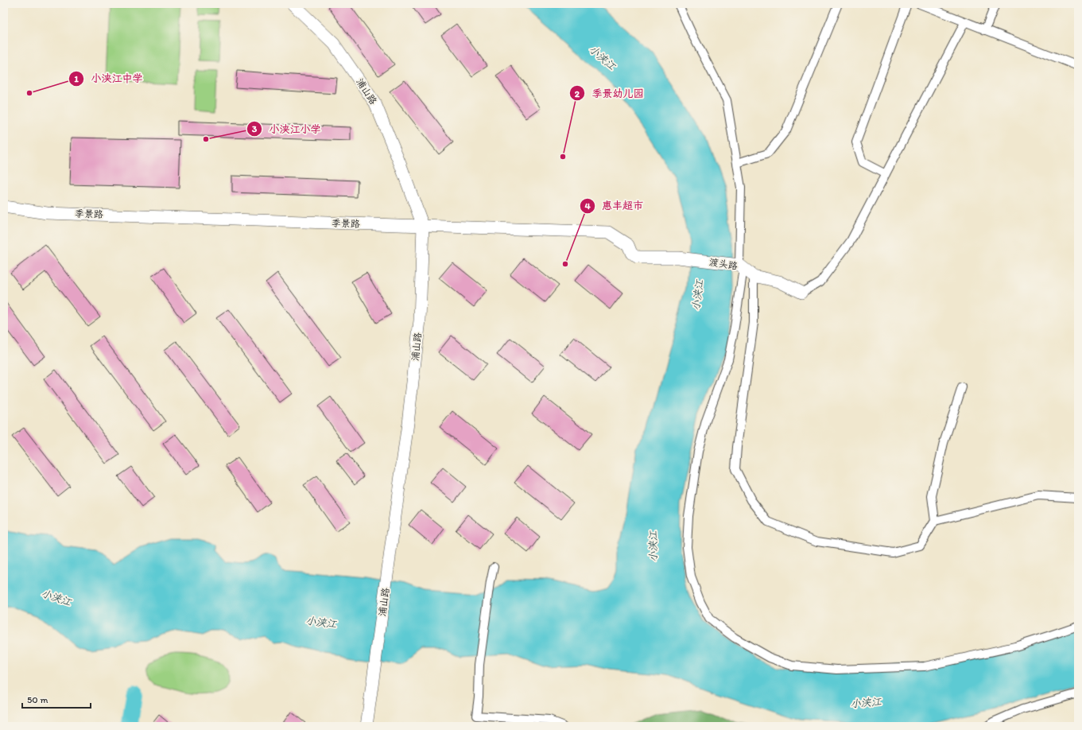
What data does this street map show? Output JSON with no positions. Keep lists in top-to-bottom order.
{
  "streets": {
    "street": ["浦山路", "季景路", "渡头路"]
  },
  "crossings": [
    ["浦山路", "季景路"],
    ["季景路", "渡头路"]
  ],
  "water": ["小浃江"],
  "places": [
    "小浃江中学",
    "小浃江小学",
    "季景幼儿园",
    "惠丰超市"
  ],
  "scale_bar": "50 m"
}
